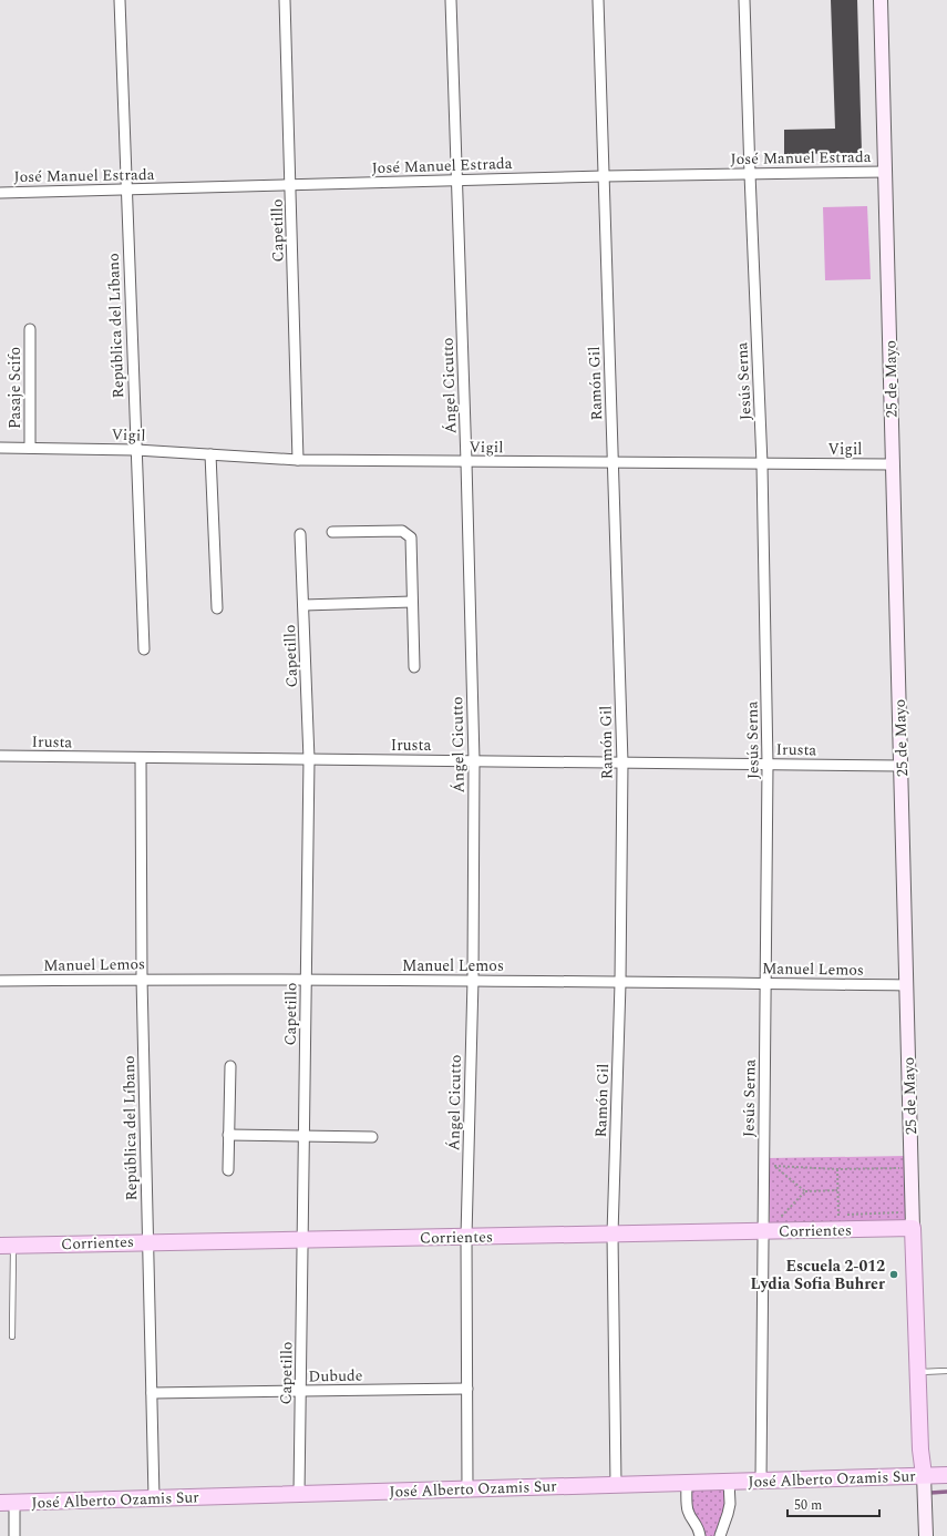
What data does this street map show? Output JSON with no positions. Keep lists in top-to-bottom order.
{
  "streets": {
    "main road": ["25 de Mayo", "Corrientes", "José Alberto Ozamis Sur"],
    "street": [
      "José Manuel Estrada",
      "Capetillo",
      "República del Líbano",
      "Jesús Serna",
      "Ramón Gil",
      "Ángel Cicutto",
      "Pasaje Scifo",
      "Vigil",
      "Irusta",
      "Manuel Lemos",
      "Dubude"
    ]
  },
  "crossings": [
    ["José Manuel Estrada", "Capetillo"],
    ["José Manuel Estrada", "República del Líbano"],
    ["José Manuel Estrada", "25 de Mayo"],
    ["José Manuel Estrada", "Jesús Serna"],
    ["José Manuel Estrada", "Ramón Gil"],
    ["José Manuel Estrada", "Ángel Cicutto"],
    ["Capetillo", "Vigil"],
    ["Capetillo", "Irusta"],
    ["Capetillo", "Manuel Lemos"],
    ["Capetillo", "Corrientes"],
    ["Capetillo", "Dubude"],
    ["Capetillo", "José Alberto Ozamis Sur"],
    ["República del Líbano", "Vigil"],
    ["República del Líbano", "Irusta"],
    ["República del Líbano", "Manuel Lemos"],
    ["República del Líbano", "Corrientes"],
    ["República del Líbano", "Dubude"],
    ["República del Líbano", "José Alberto Ozamis Sur"],
    ["25 de Mayo", "Vigil"],
    ["25 de Mayo", "Irusta"],
    ["25 de Mayo", "Manuel Lemos"],
    ["25 de Mayo", "Corrientes"],
    ["25 de Mayo", "José Alberto Ozamis Sur"],
    ["Jesús Serna", "Vigil"],
    ["Jesús Serna", "Irusta"],
    ["Jesús Serna", "Manuel Lemos"],
    ["Jesús Serna", "Corrientes"],
    ["Jesús Serna", "José Alberto Ozamis Sur"],
    ["Ramón Gil", "Vigil"],
    ["Ramón Gil", "Irusta"],
    ["Ramón Gil", "Manuel Lemos"],
    ["Ramón Gil", "Corrientes"],
    ["Ramón Gil", "José Alberto Ozamis Sur"],
    ["Ángel Cicutto", "Vigil"],
    ["Ángel Cicutto", "Irusta"],
    ["Ángel Cicutto", "Manuel Lemos"],
    ["Ángel Cicutto", "Corrientes"],
    ["Ángel Cicutto", "Dubude"],
    ["Ángel Cicutto", "José Alberto Ozamis Sur"],
    ["Pasaje Scifo", "Vigil"]
  ],
  "places": ["Escuela 2-012 Lydia Sofia Buhrer"],
  "scale_bar": "50 m"
}
